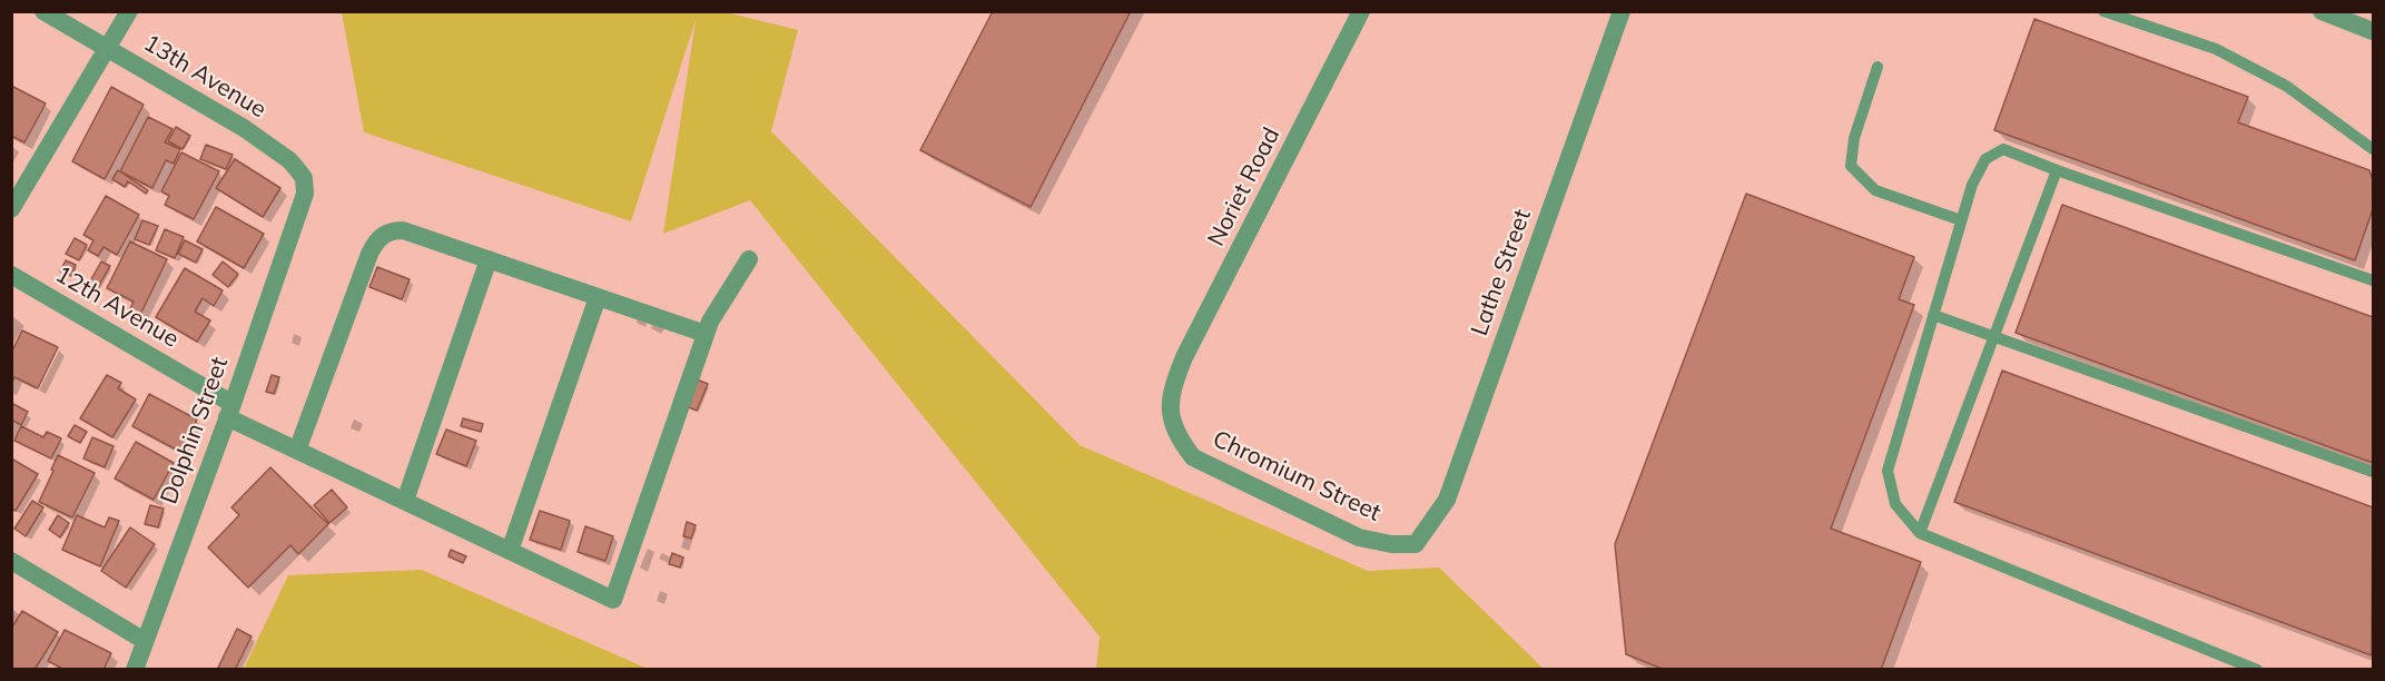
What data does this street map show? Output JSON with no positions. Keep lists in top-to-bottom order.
{
  "streets": {
    "street": [
      "13th Avenue",
      "Noriet Road",
      "Lathe Street",
      "12th Avenue",
      "Dolphin Street",
      "Chromium Street"
    ]
  },
  "crossings": [
    ["13th Avenue", "Dolphin Street"],
    ["Noriet Road", "Chromium Street"],
    ["Lathe Street", "Chromium Street"],
    ["12th Avenue", "Dolphin Street"]
  ]
}
